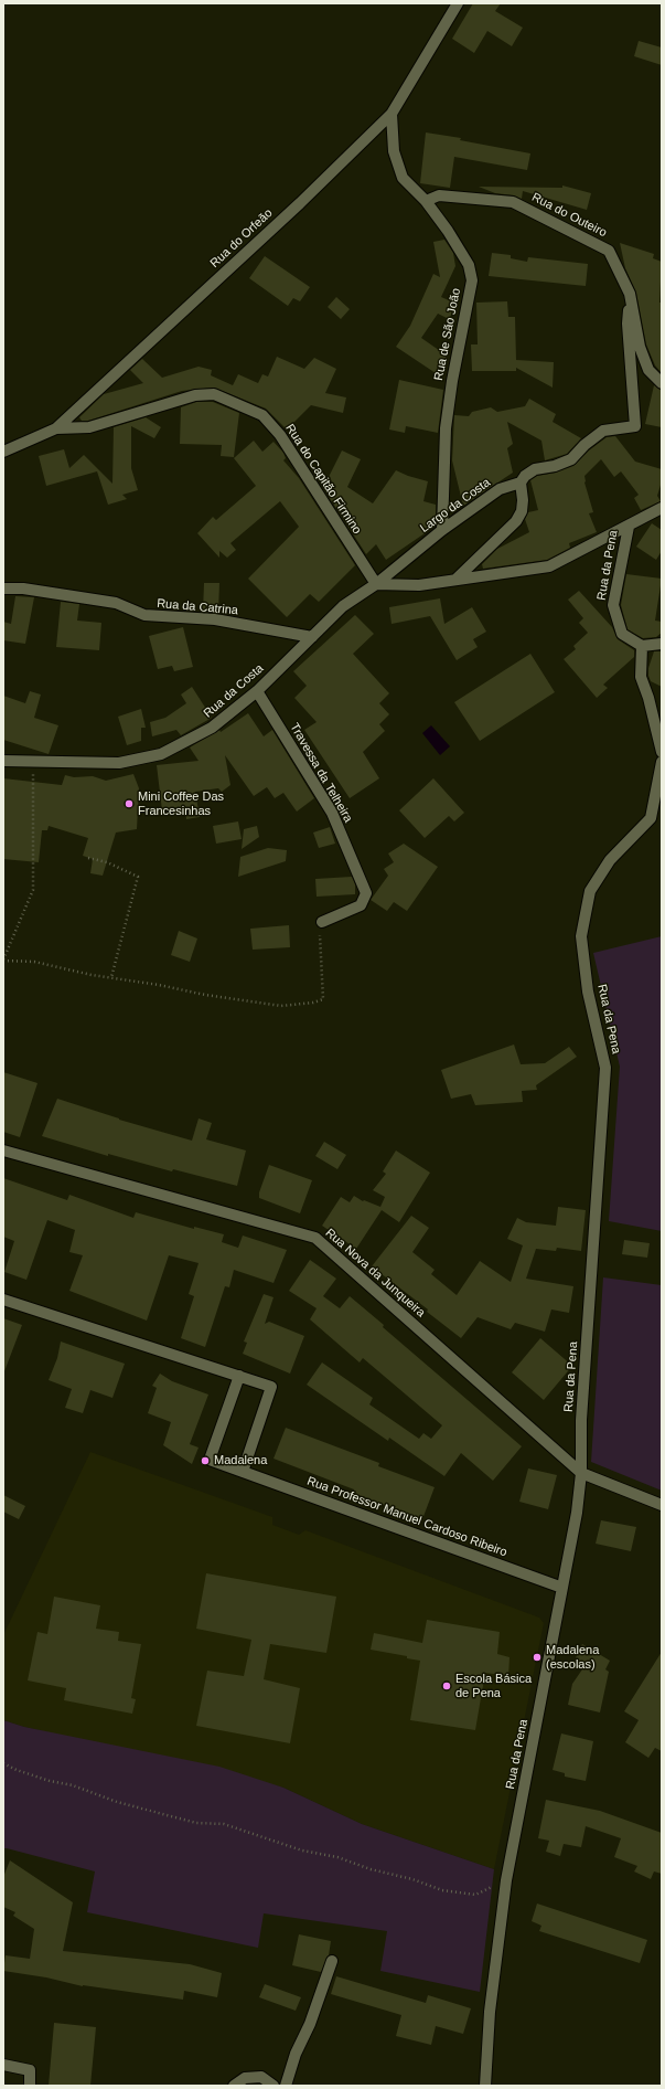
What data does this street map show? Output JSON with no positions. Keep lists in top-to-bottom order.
{
  "streets": {
    "street": [
      "Rua do Outeiro",
      "Rua do Orfeão",
      "Rua de São João",
      "Rua do Capitão Firmino",
      "Largo da Costa",
      "Rua da Pena",
      "Rua da Catrina",
      "Rua da Costa",
      "Travessa da Telheira",
      "Rua Nova da Junqueira",
      "Rua Professor Manuel Cardoso Ribeiro"
    ]
  },
  "crossings": [
    ["Rua do Outeiro", "Rua de São João"],
    ["Rua do Orfeão", "Rua de São João"],
    ["Rua do Orfeão", "Rua do Capitão Firmino"],
    ["Rua de São João", "Largo da Costa"],
    ["Rua do Capitão Firmino", "Largo da Costa"],
    ["Rua do Capitão Firmino", "Rua da Costa"],
    ["Largo da Costa", "Rua da Costa"],
    ["Rua da Pena", "Rua Nova da Junqueira"],
    ["Rua da Pena", "Rua Professor Manuel Cardoso Ribeiro"],
    ["Rua da Catrina", "Rua da Costa"],
    ["Rua da Costa", "Travessa da Telheira"]
  ],
  "places": [
    "Mini Coffee Das Francesinhas",
    "Madalena",
    "Madalena (escolas)",
    "Escola Básica de Pena"
  ]
}
